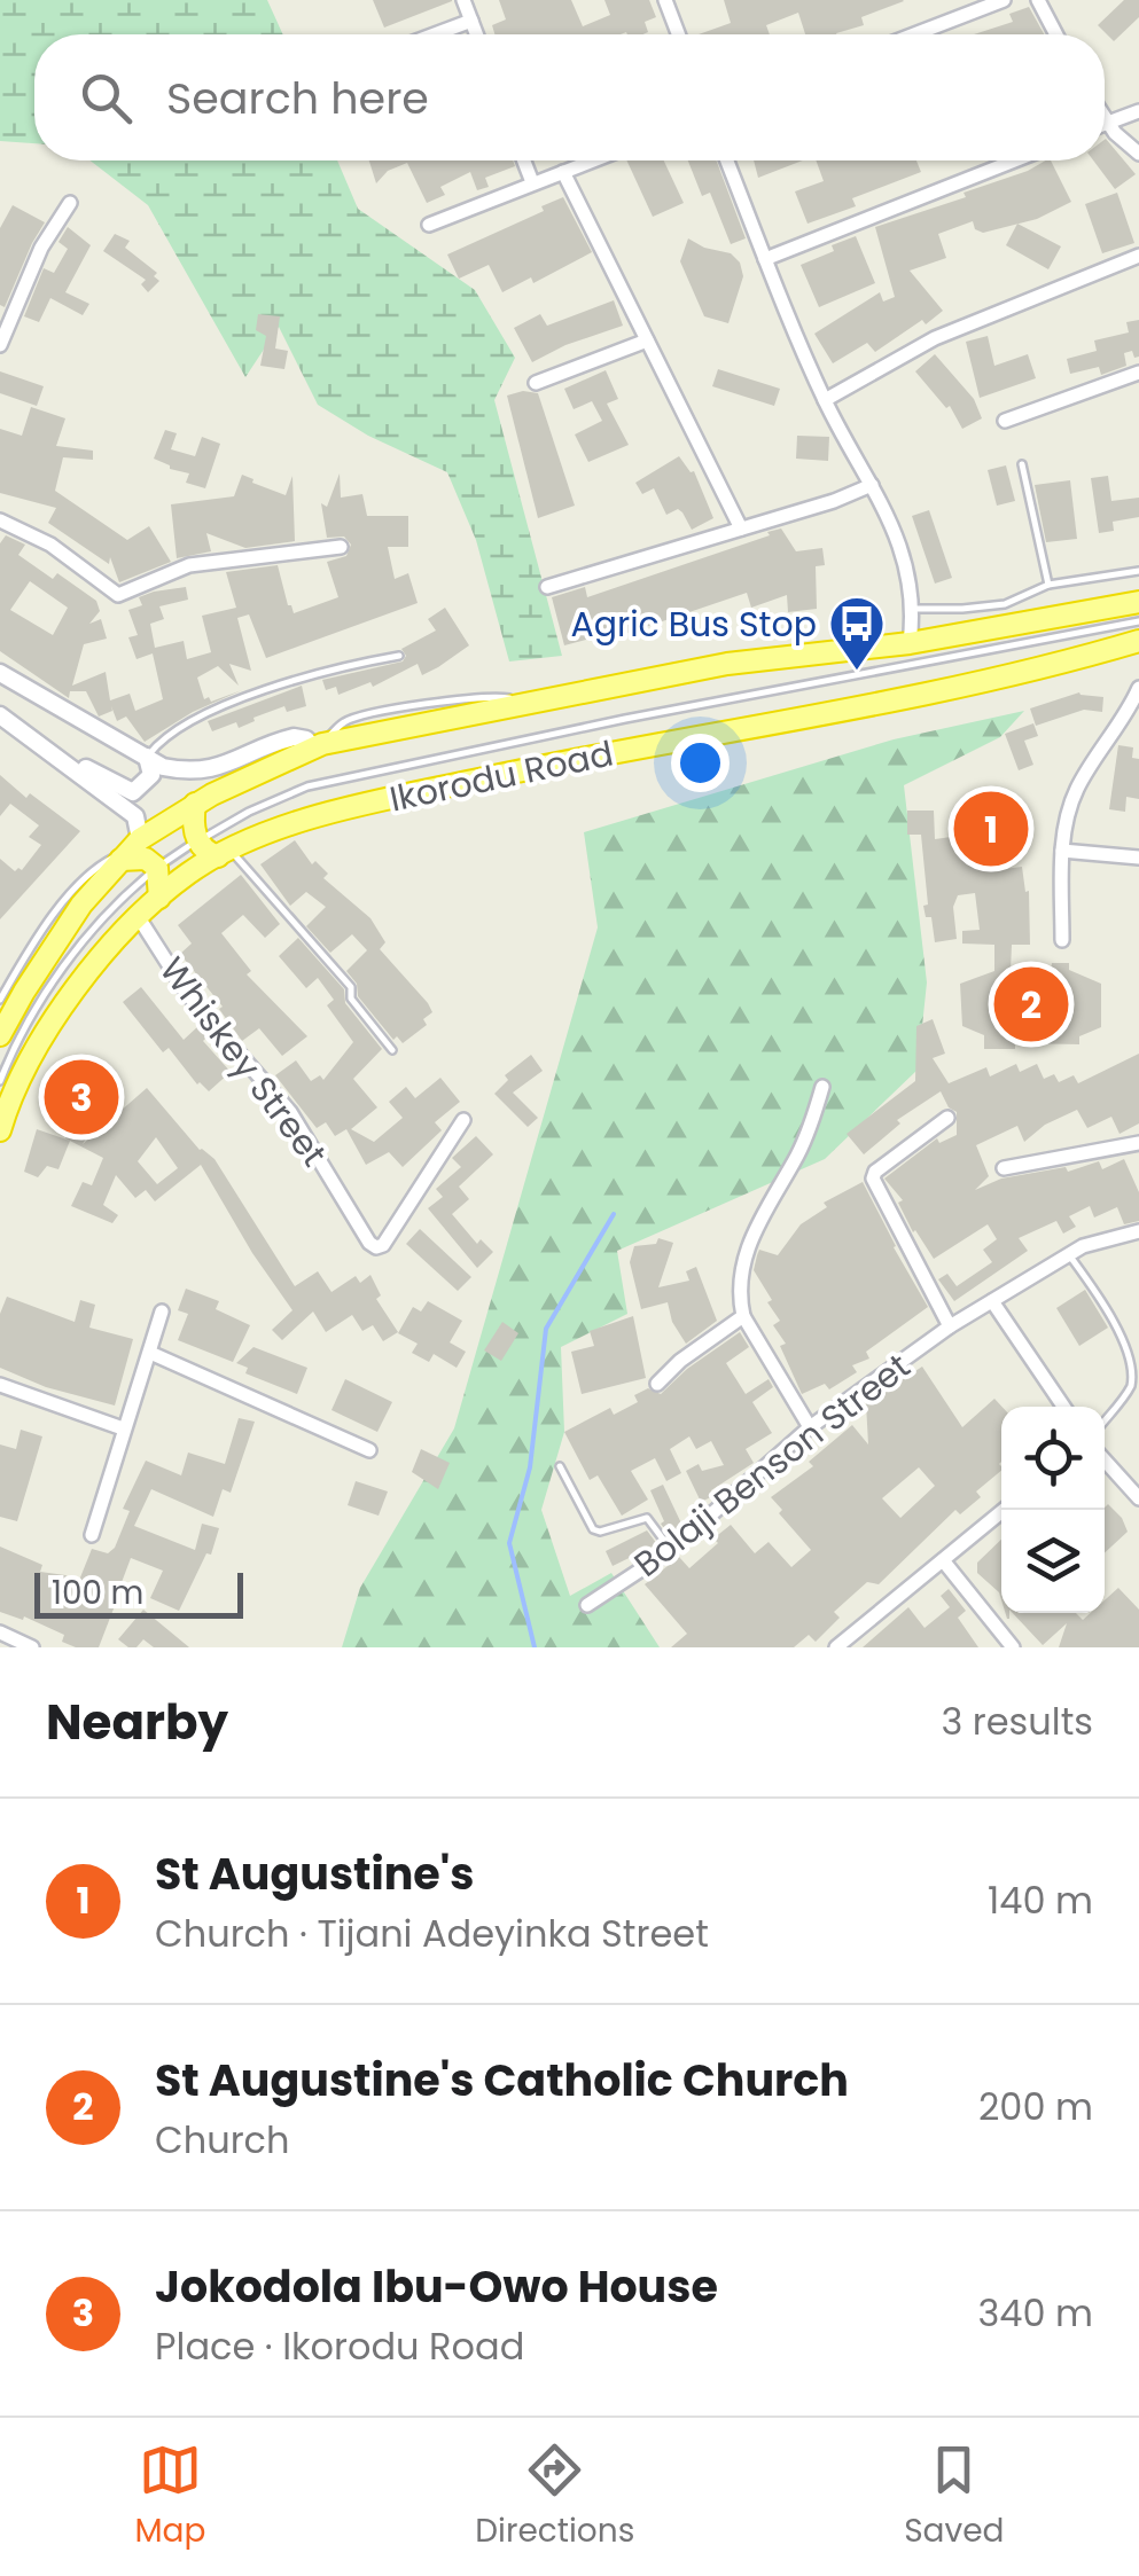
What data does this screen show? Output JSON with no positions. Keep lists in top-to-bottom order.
{
  "streets": {
    "highway": ["Ikorodu Road"],
    "street": ["Whiskey Street", "Bolaji Benson Street"]
  },
  "crossings": [
    ["Ikorodu Road", "Whiskey Street"]
  ],
  "places": {
    "bus stop": ["Agric Bus Stop"]
  },
  "scale_bar": "100 m",
  "page": {
    "search": "Search here",
    "pins": ["1", "2", "3"],
    "scale": "100 m",
    "heading": ["Nearby", "3 results"],
    "list": [
      {
        "mark": "1",
        "name": "St Augustine's",
        "note": "Church · Tijani Adeyinka Street",
        "value": "140 m"
      },
      {
        "mark": "2",
        "name": "St Augustine's Catholic Church",
        "note": "Church",
        "value": "200 m"
      },
      {
        "mark": "3",
        "name": "Jokodola Ibu-Owo House",
        "note": "Place · Ikorodu Road",
        "value": "340 m"
      }
    ],
    "nav": ["Map", "Directions", "Saved"]
  }
}
